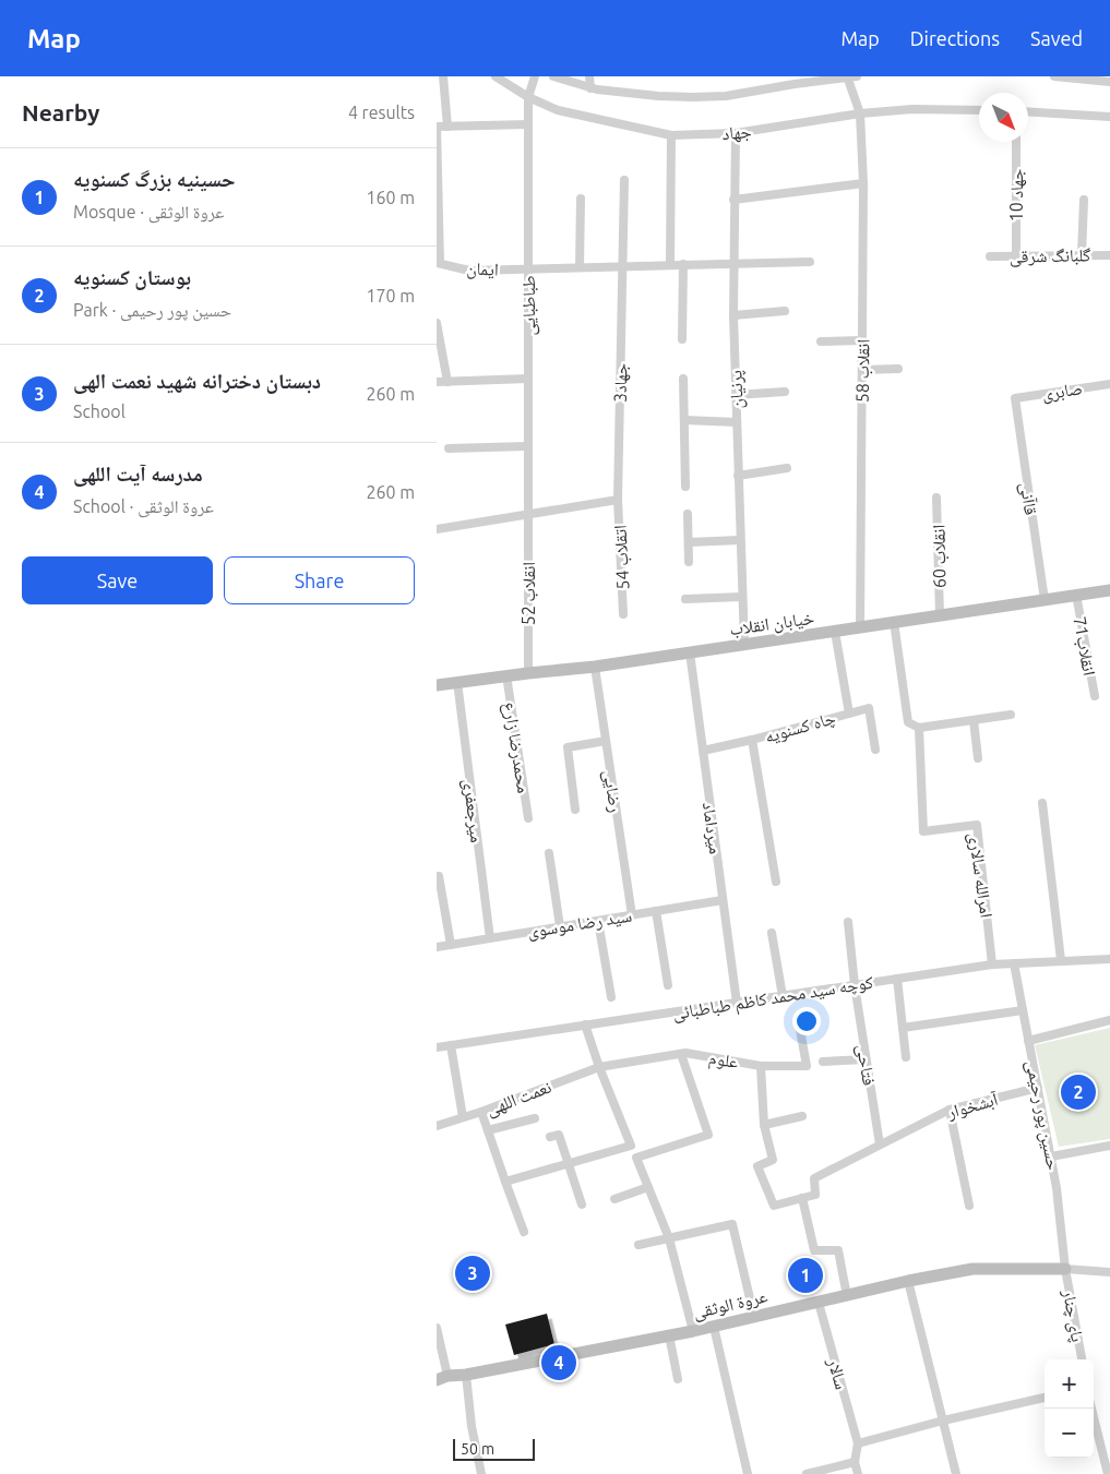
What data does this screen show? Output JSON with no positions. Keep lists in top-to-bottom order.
{
  "streets": {
    "main road": ["خیابان انقلاب", "عروة الوثقی"],
    "street": [
      "جهاد",
      "جهاد 10",
      "گلبانگ شرقی",
      "ایمان",
      "طباطبایی",
      "انقلاب 58",
      "جهاد3",
      "پرنیان",
      "صابری",
      "قاآنی",
      "انقلاب 60",
      "اتقلاب 54",
      "انقلاب 52",
      "انقلاب71",
      "چاه کسنویه",
      "محمدرضا زارع",
      "رضایی",
      "میرجعفری",
      "میرداماد",
      "امرالله سالاری",
      "سید رضا موسوی",
      "کوچه سید محمد کاظم طباطبائی",
      "علوم",
      "فتاحی",
      "نعمت اللهی",
      "آبشخوار",
      "حسین پور رحیمی",
      "پای چنار",
      "سالار"
    ]
  },
  "crossings": [
    ["جهاد", "طباطبایی"],
    ["جهاد", "انقلاب 58"],
    ["جهاد", "پرنیان"],
    ["جهاد 10", "گلبانگ شرقی"],
    ["ایمان", "طباطبایی"],
    ["طباطبایی", "انقلاب 52"],
    ["انقلاب 58", "خیابان انقلاب"],
    ["جهاد3", "اتقلاب 54"],
    ["پرنیان", "خیابان انقلاب"],
    ["صابری", "قاآنی"],
    ["قاآنی", "خیابان انقلاب"],
    ["انقلاب 60", "خیابان انقلاب"],
    ["انقلاب 52", "خیابان انقلاب"],
    ["خیابان انقلاب", "انقلاب71"],
    ["خیابان انقلاب", "چاه کسنویه"],
    ["خیابان انقلاب", "محمدرضا زارع"],
    ["خیابان انقلاب", "رضایی"],
    ["خیابان انقلاب", "میرجعفری"],
    ["خیابان انقلاب", "میرداماد"],
    ["چاه کسنویه", "میرداماد"],
    ["رضایی", "سید رضا موسوی"],
    ["میرجعفری", "سید رضا موسوی"],
    ["میرداماد", "سید رضا موسوی"],
    ["میرداماد", "کوچه سید محمد کاظم طباطبائی"],
    ["امرالله سالاری", "کوچه سید محمد کاظم طباطبائی"],
    ["کوچه سید محمد کاظم طباطبائی", "فتاحی"],
    ["کوچه سید محمد کاظم طباطبائی", "حسین پور رحیمی"],
    ["علوم", "نعمت اللهی"],
    ["فتاحی", "آبشخوار"],
    ["آبشخوار", "حسین پور رحیمی"],
    ["حسین پور رحیمی", "عروة الوثقی"],
    ["حسین پور رحیمی", "پای چنار"],
    ["عروة الوثقی", "پای چنار"],
    ["عروة الوثقی", "سالار"]
  ],
  "scale_bar": "50 m",
  "north": "bottom right",
  "page": {
    "header": "Map",
    "nav": ["Map", "Directions", "Saved"],
    "heading": ["Nearby", "4 results"],
    "list": [
      {
        "mark": "1",
        "name": "حسینیه بزرگ کسنویه",
        "note": "Mosque · عروة الوثقی",
        "value": "160 m"
      },
      {
        "mark": "2",
        "name": "بوستان کسنویه",
        "note": "Park · حسین پور رحیمی",
        "value": "170 m"
      },
      {
        "mark": "3",
        "name": "دبستان دخترانه شهید نعمت الهی",
        "note": "School",
        "value": "260 m"
      },
      {
        "mark": "4",
        "name": "مدرسه آیت اللهی",
        "note": "School · عروة الوثقی",
        "value": "260 m"
      }
    ],
    "buttons": ["Save", "Share"],
    "pins": [
      "2",
      "3",
      "1",
      "4"
    ],
    "map_buttons": ["+", "−"],
    "scale": "50 m"
  }
}
